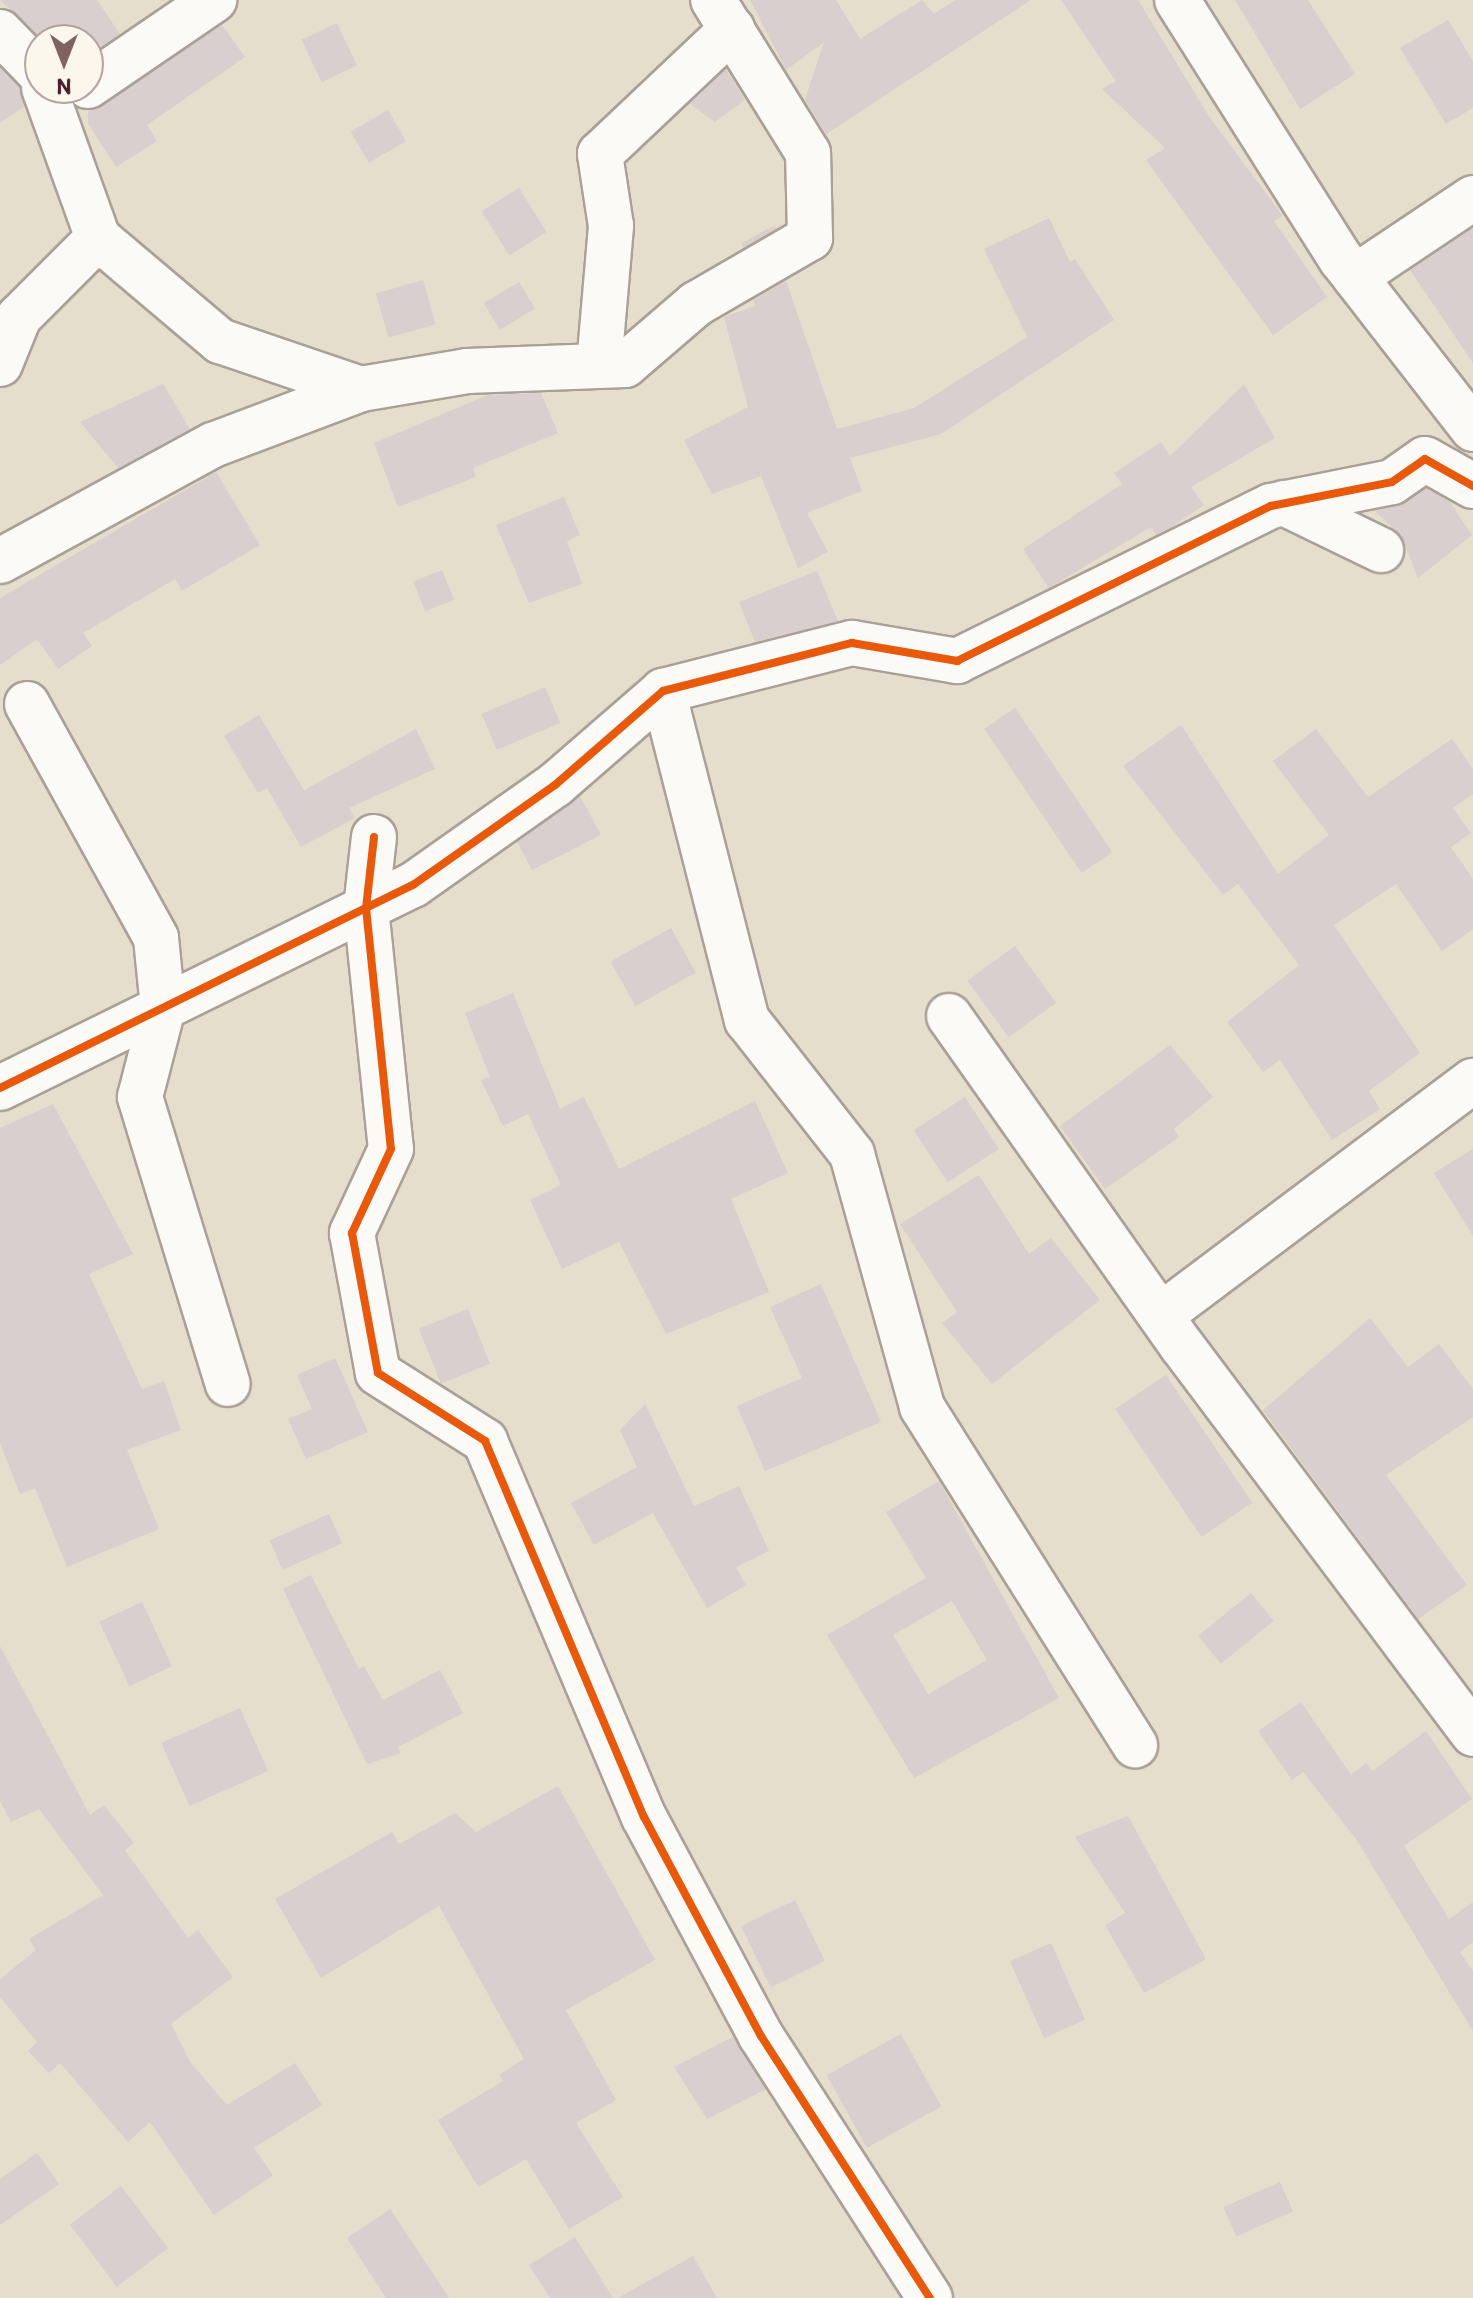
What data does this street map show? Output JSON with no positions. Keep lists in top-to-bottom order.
{
  "north": "bottom"
}
